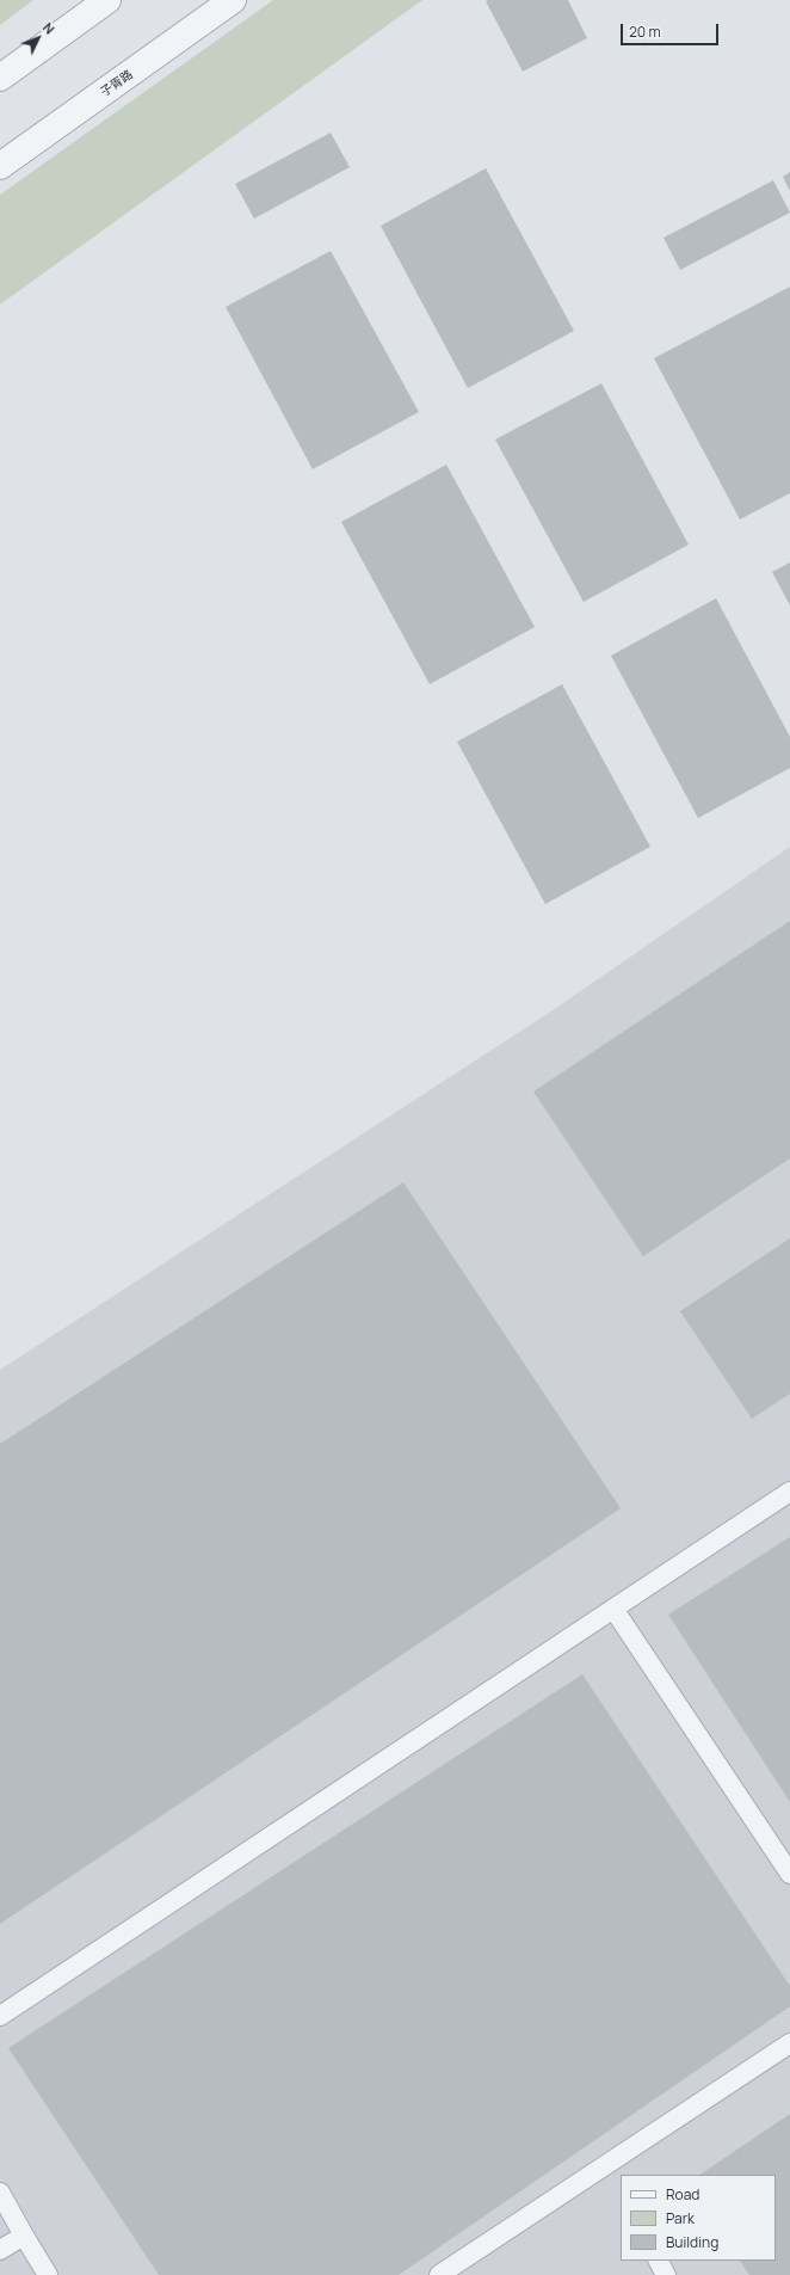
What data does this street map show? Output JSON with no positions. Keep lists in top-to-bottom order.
{
  "streets": {
    "street": ["子胥路"]
  },
  "legend": ["Road", "Park", "Building"],
  "scale_bar": "20 m",
  "north": "top right"
}
